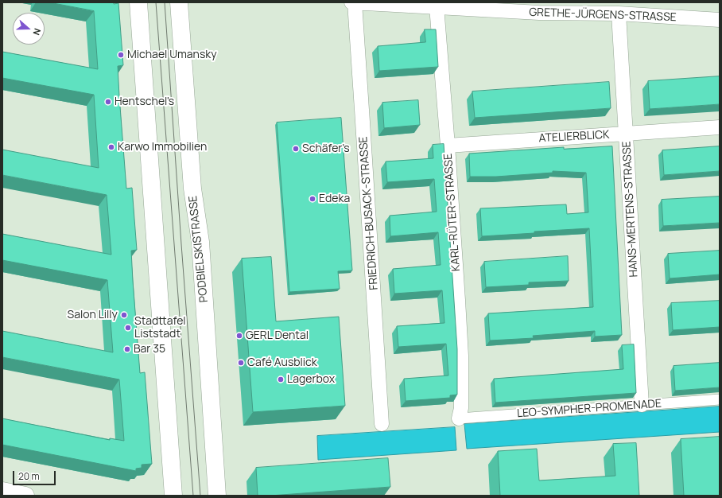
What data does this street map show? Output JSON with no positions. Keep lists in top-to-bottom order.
{
  "streets": {
    "main road": ["PODBIELSKISTRASSE"],
    "street": [
      "GRETHE-JÜRGENS-STRASSE",
      "ATELIERBLICK",
      "HANS-MERTENS-STRASSE",
      "KARL-RÜTER-STRASSE",
      "FRIEDRICH-BUSACK-STRASSE",
      "LEO-SYMPHER-PROMENADE"
    ]
  },
  "crossings": [
    ["GRETHE-JÜRGENS-STRASSE", "HANS-MERTENS-STRASSE"],
    ["GRETHE-JÜRGENS-STRASSE", "KARL-RÜTER-STRASSE"],
    ["GRETHE-JÜRGENS-STRASSE", "FRIEDRICH-BUSACK-STRASSE"],
    ["ATELIERBLICK", "HANS-MERTENS-STRASSE"],
    ["ATELIERBLICK", "KARL-RÜTER-STRASSE"],
    ["HANS-MERTENS-STRASSE", "LEO-SYMPHER-PROMENADE"],
    ["KARL-RÜTER-STRASSE", "LEO-SYMPHER-PROMENADE"]
  ],
  "places": [
    "Michael Umansky",
    "Hentschel's",
    "Karwo Immobilien",
    "Schäfer's",
    "Edeka",
    "Salon Lilly",
    "Stadttafel Liststadt",
    "GERL Dental",
    "Bar 35",
    "Café Ausblick",
    "Lagerbox"
  ],
  "scale_bar": "20 m",
  "north": "right"
}
